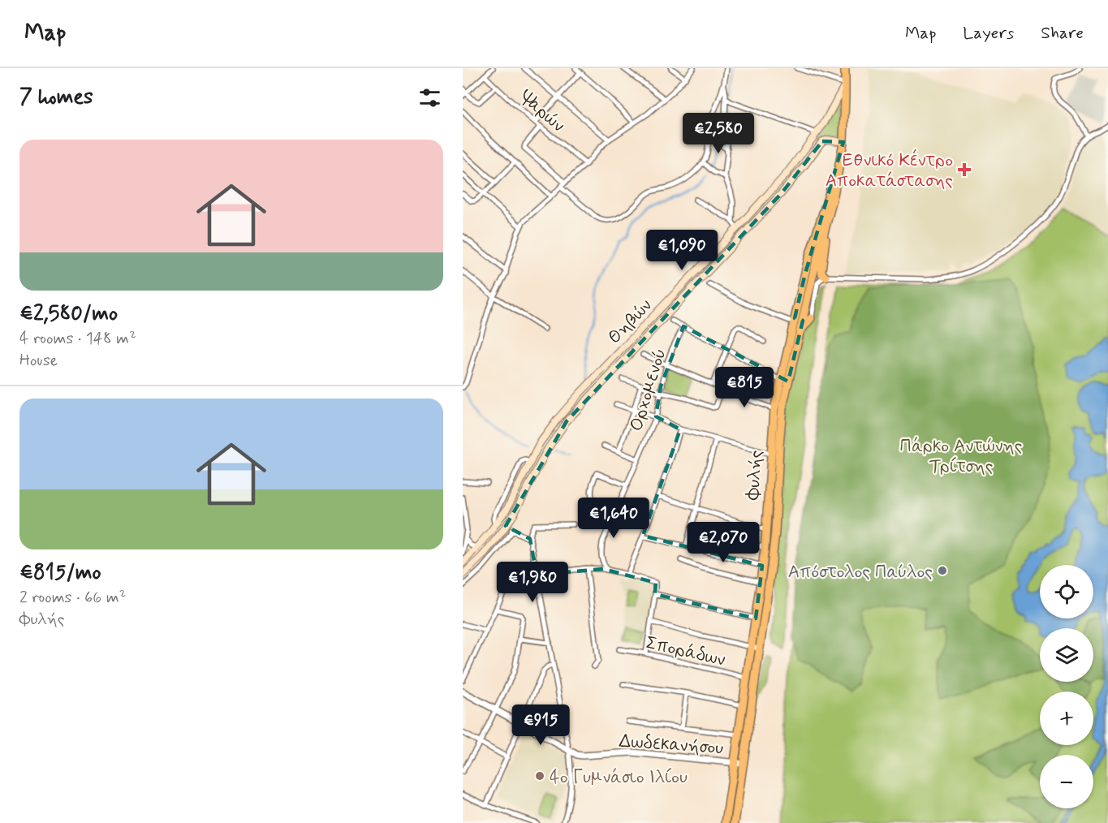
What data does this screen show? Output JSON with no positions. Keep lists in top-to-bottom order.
{
  "streets": {
    "main road": ["Θηβών", "Φυλής"],
    "street": [
      "Ψαρών",
      "Ορχομενού",
      "Σποράδων",
      "Δωδεκανήσου"
    ]
  },
  "crossings": [
    ["Θηβών", "Φυλής"],
    ["Φυλής", "Σποράδων"],
    ["Φυλής", "Δωδεκανήσου"]
  ],
  "parks": ["Πάρκο Αντώνης Τρίτσης"],
  "places": {
    "health": ["Εθνικό Κέντρο Αποκατάστασης"],
    "other": ["Απόστολος Παύλος", "4ο Γυμνάσιο Ιλίου"]
  },
  "page": {
    "header": "Map",
    "nav": ["Map", "Layers", "Share"],
    "heading": "7 homes",
    "price": [
      "€2,580",
      "€1,090",
      "€815",
      "€1,640",
      "€2,070",
      "€1,980",
      "€915"
    ],
    "list": [
      {
        "name": "€2,580/mo",
        "note": "4 rooms · 148 m² · House"
      },
      {
        "name": "€815/mo",
        "note": "2 rooms · 66 m² · Φυλής"
      }
    ],
    "map_buttons": ["+", "−"]
  }
}
